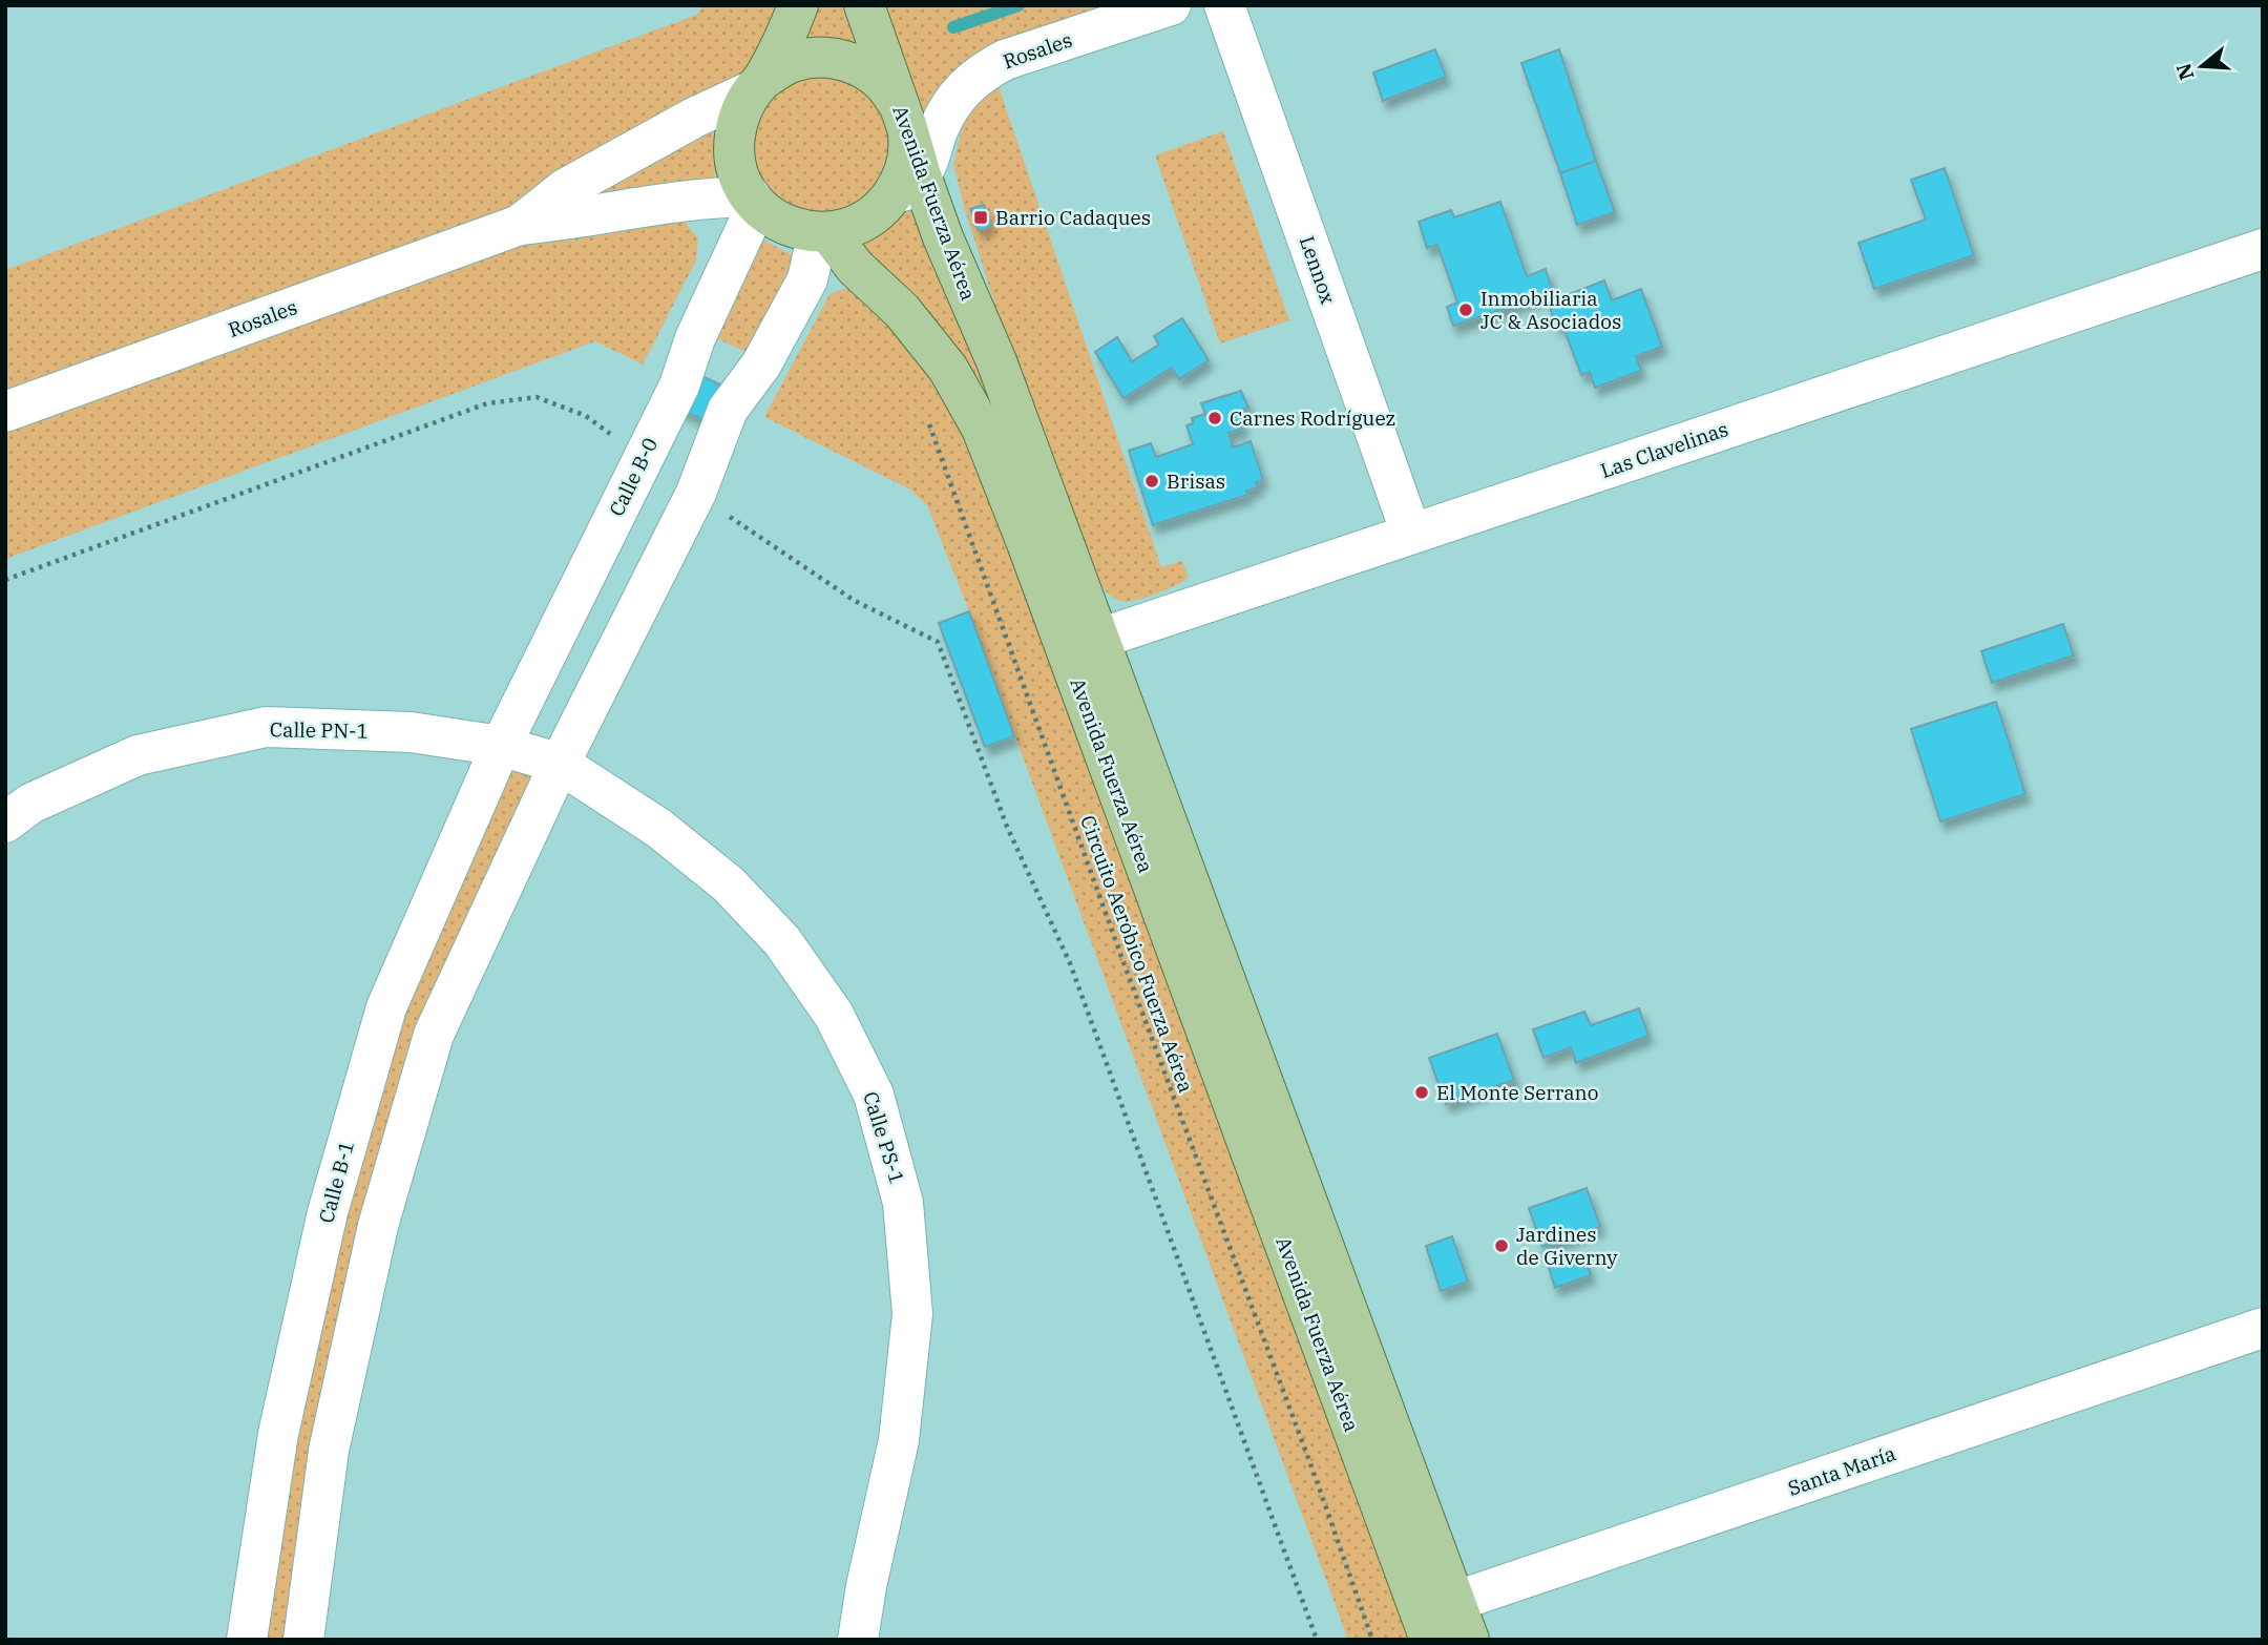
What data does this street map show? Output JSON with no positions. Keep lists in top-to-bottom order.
{
  "streets": {
    "main road": ["Avenida Fuerza Aérea"],
    "street": [
      "Rosales",
      "Lennox",
      "Las Clavelinas",
      "Calle B-0",
      "Calle PN-1",
      "Calle PS-1",
      "Calle B-1",
      "Santa María"
    ],
    "path": ["Circuito Aeróbico Fuerza Aérea"]
  },
  "crossings": [
    ["Rosales", "Avenida Fuerza Aérea"],
    ["Rosales", "Calle B-0"],
    ["Avenida Fuerza Aérea", "Las Clavelinas"],
    ["Avenida Fuerza Aérea", "Calle B-0"],
    ["Avenida Fuerza Aérea", "Santa María"],
    ["Lennox", "Las Clavelinas"],
    ["Calle B-0", "Calle PN-1"],
    ["Calle B-0", "Calle B-1"],
    ["Calle PN-1", "Calle PS-1"],
    ["Calle PN-1", "Calle B-1"]
  ],
  "places": {
    "transit": ["Barrio Cadaques"],
    "other": [
      "Inmobiliaria JC & Asociados",
      "Carnes Rodríguez",
      "Brisas",
      "El Monte Serrano",
      "Jardines de Giverny"
    ]
  },
  "north": "left"
}
